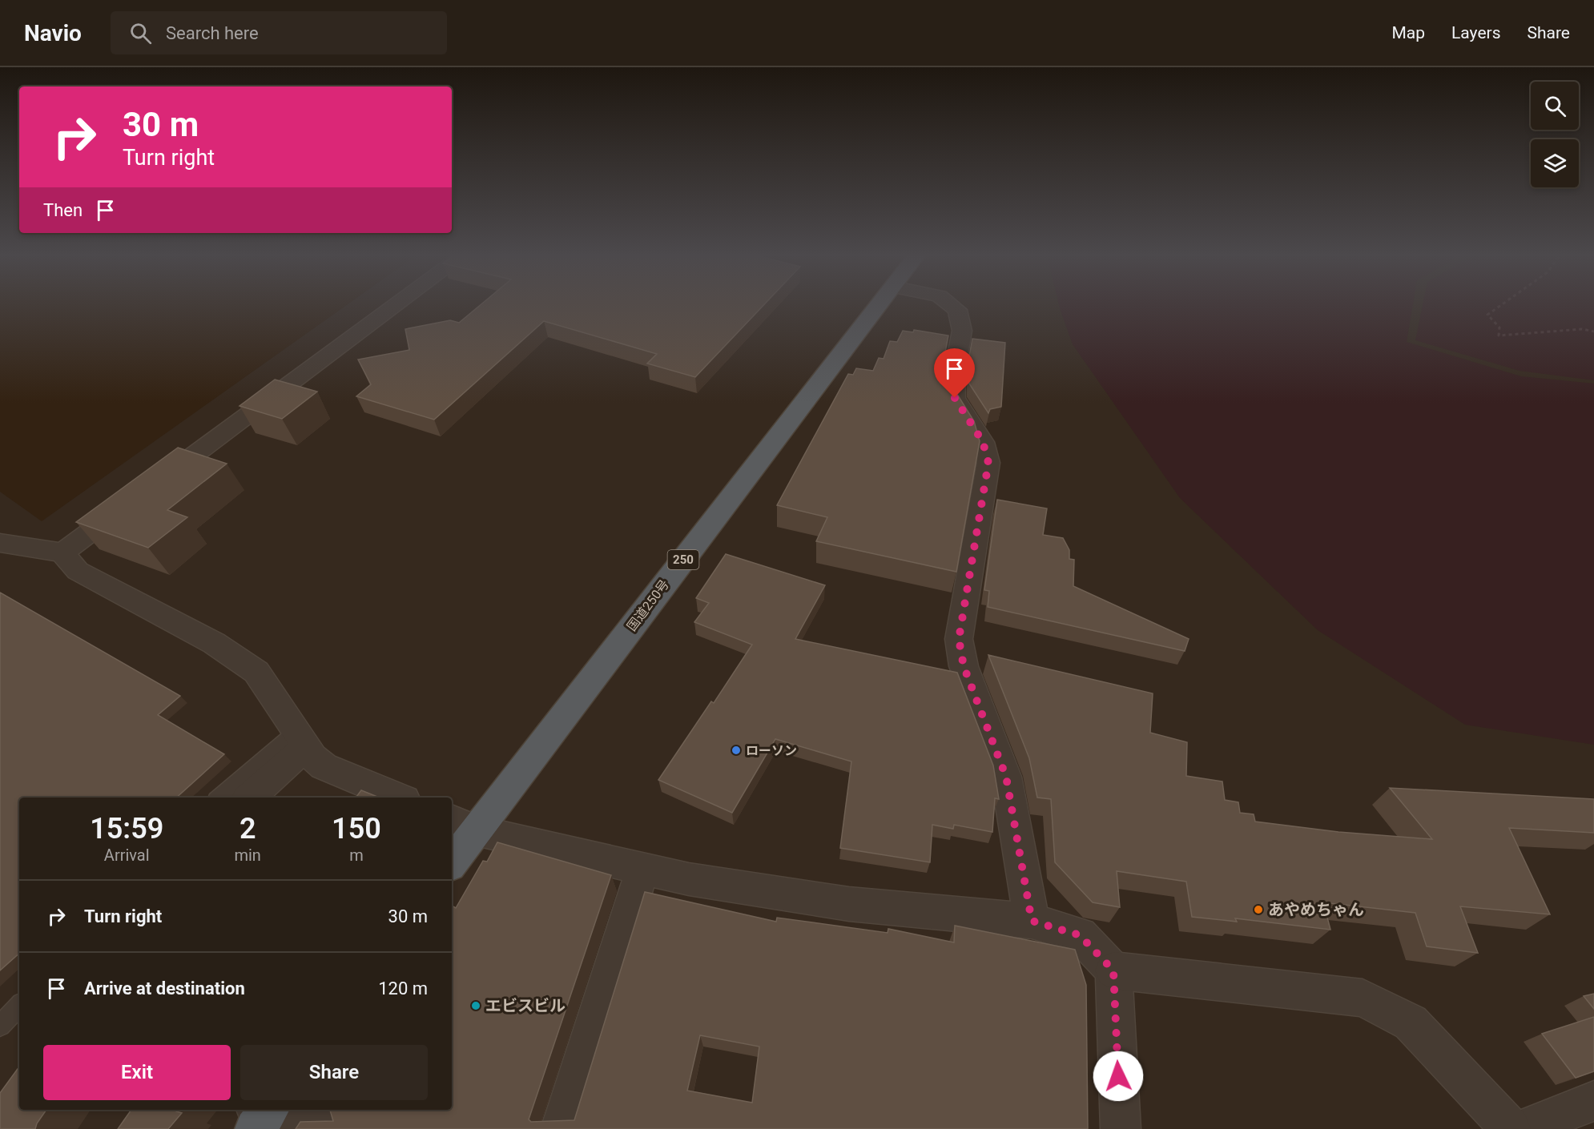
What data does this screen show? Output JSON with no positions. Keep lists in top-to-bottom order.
{
  "streets": {
    "highway": ["250", "国道250号"]
  },
  "places": ["ローソン", "あやめちゃん", "エビスビル"],
  "page": {
    "header": "Navio",
    "search": "Search here",
    "nav": ["Map", "Layers", "Share"],
    "turn": ["30 m", "Turn right"],
    "then": "Then",
    "eta": [
      "15:59",
      "Arrival",
      "2",
      "min",
      "150",
      "m"
    ],
    "list": [
      {
        "name": "Turn right",
        "value": "30 m"
      },
      {
        "name": "Arrive at destination",
        "value": "120 m"
      }
    ],
    "buttons": ["Exit", "Share"]
  }
}
